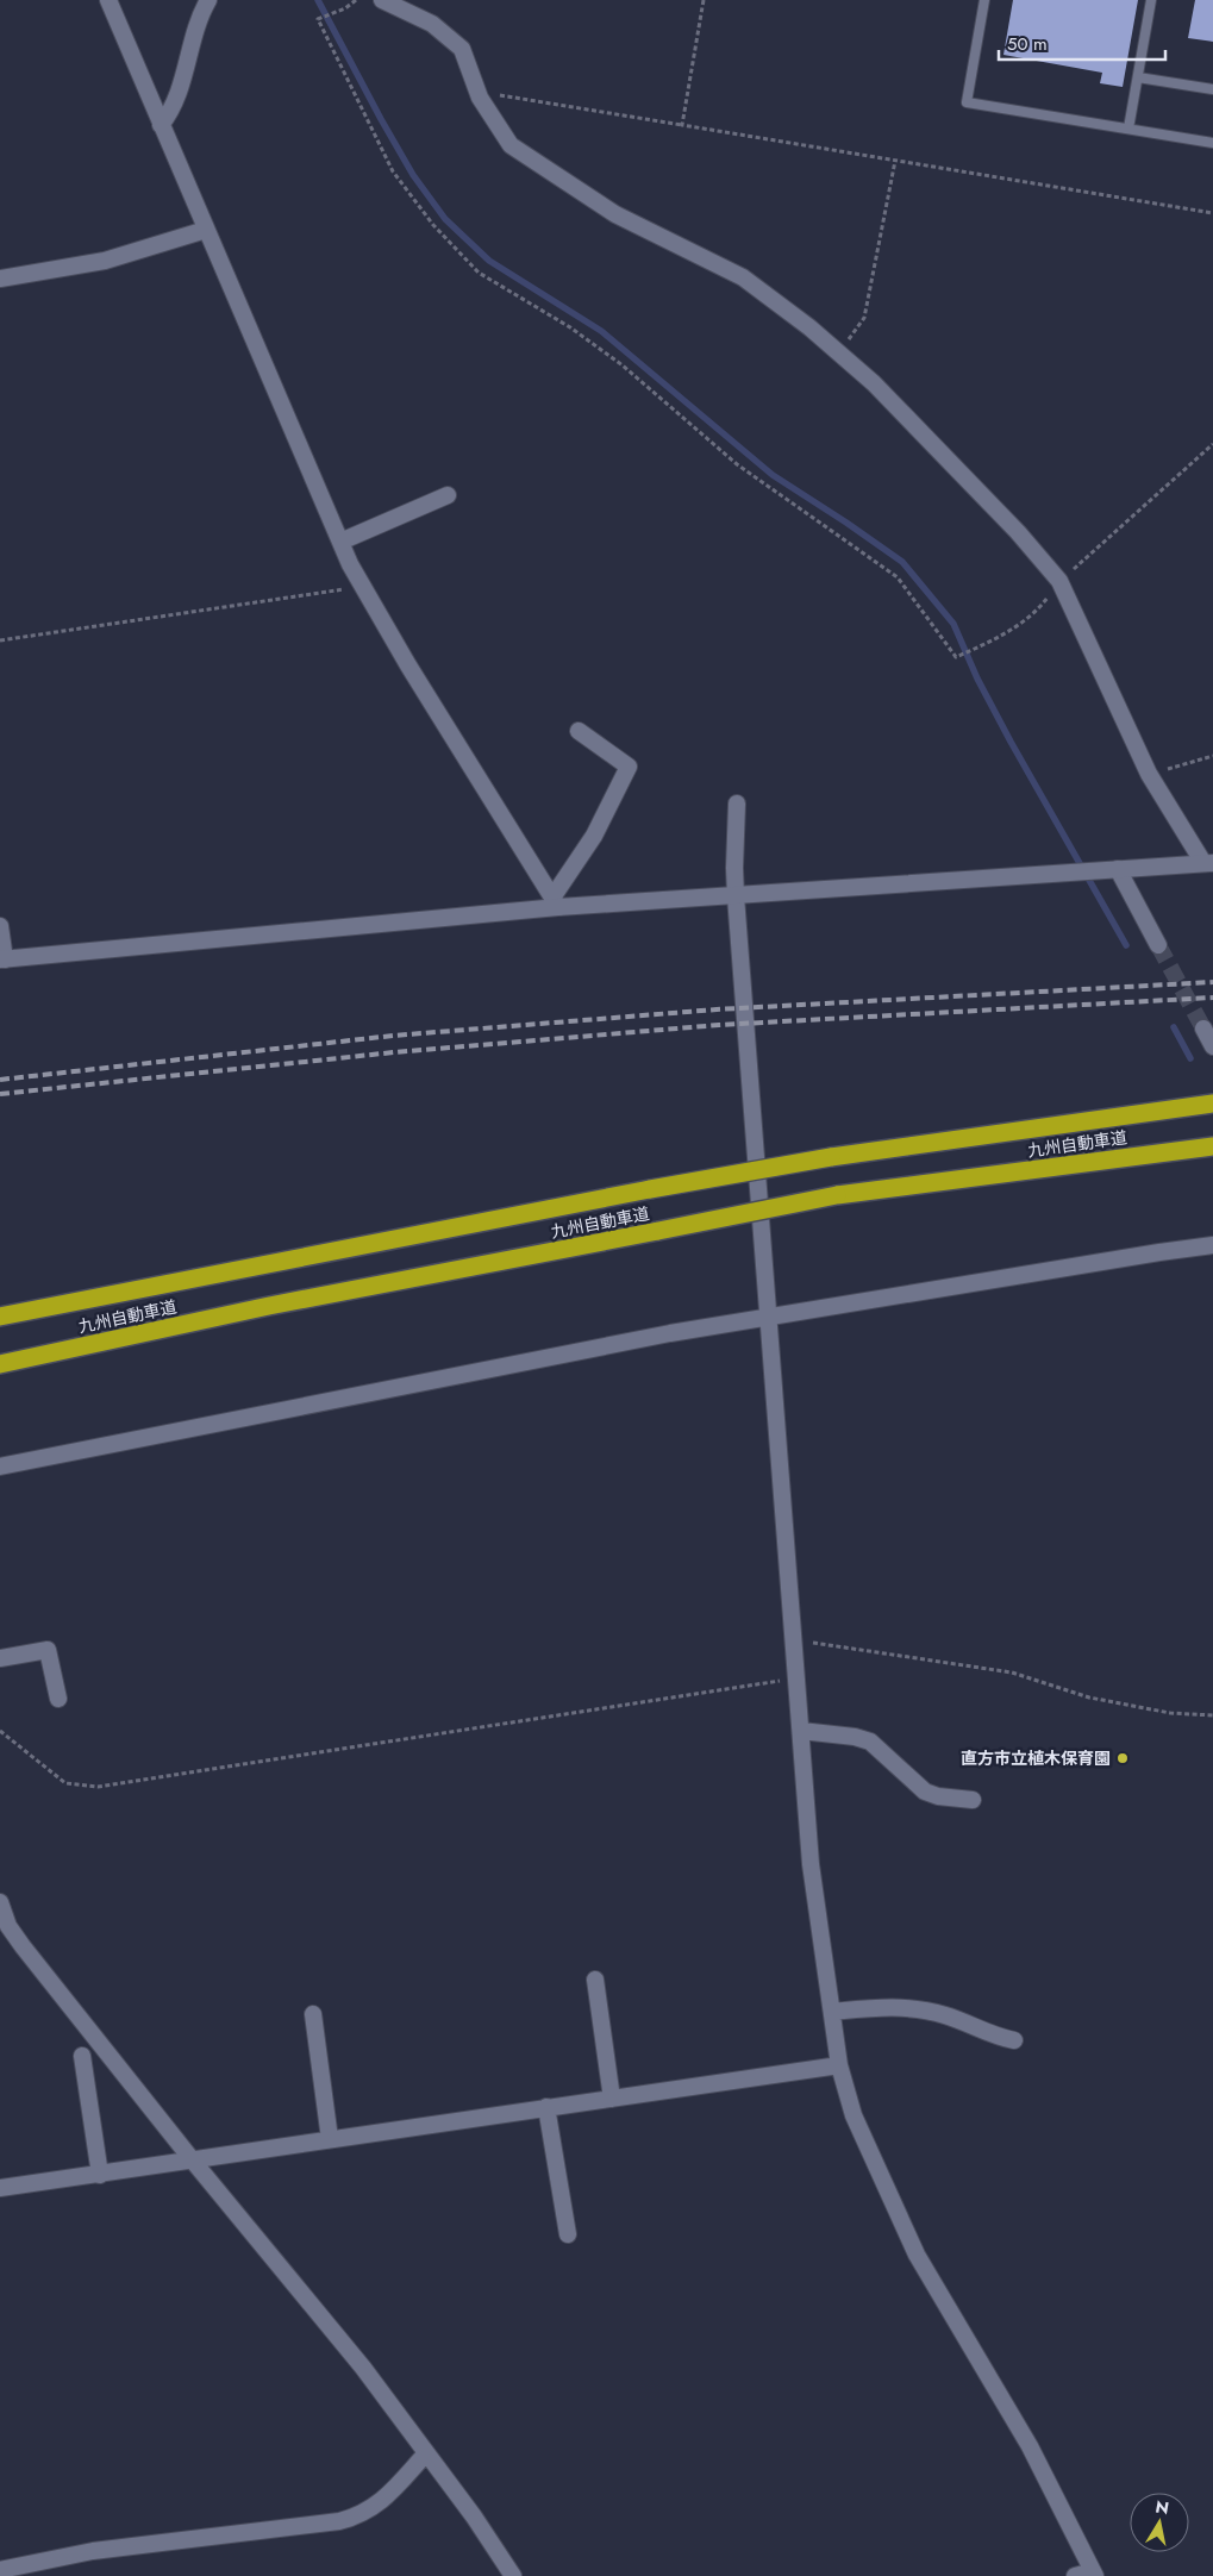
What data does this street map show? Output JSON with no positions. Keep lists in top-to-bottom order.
{
  "streets": {
    "highway": ["九州自動車道"]
  },
  "places": ["直方市立植木保育園"],
  "scale_bar": "50 m",
  "north": "top"
}
